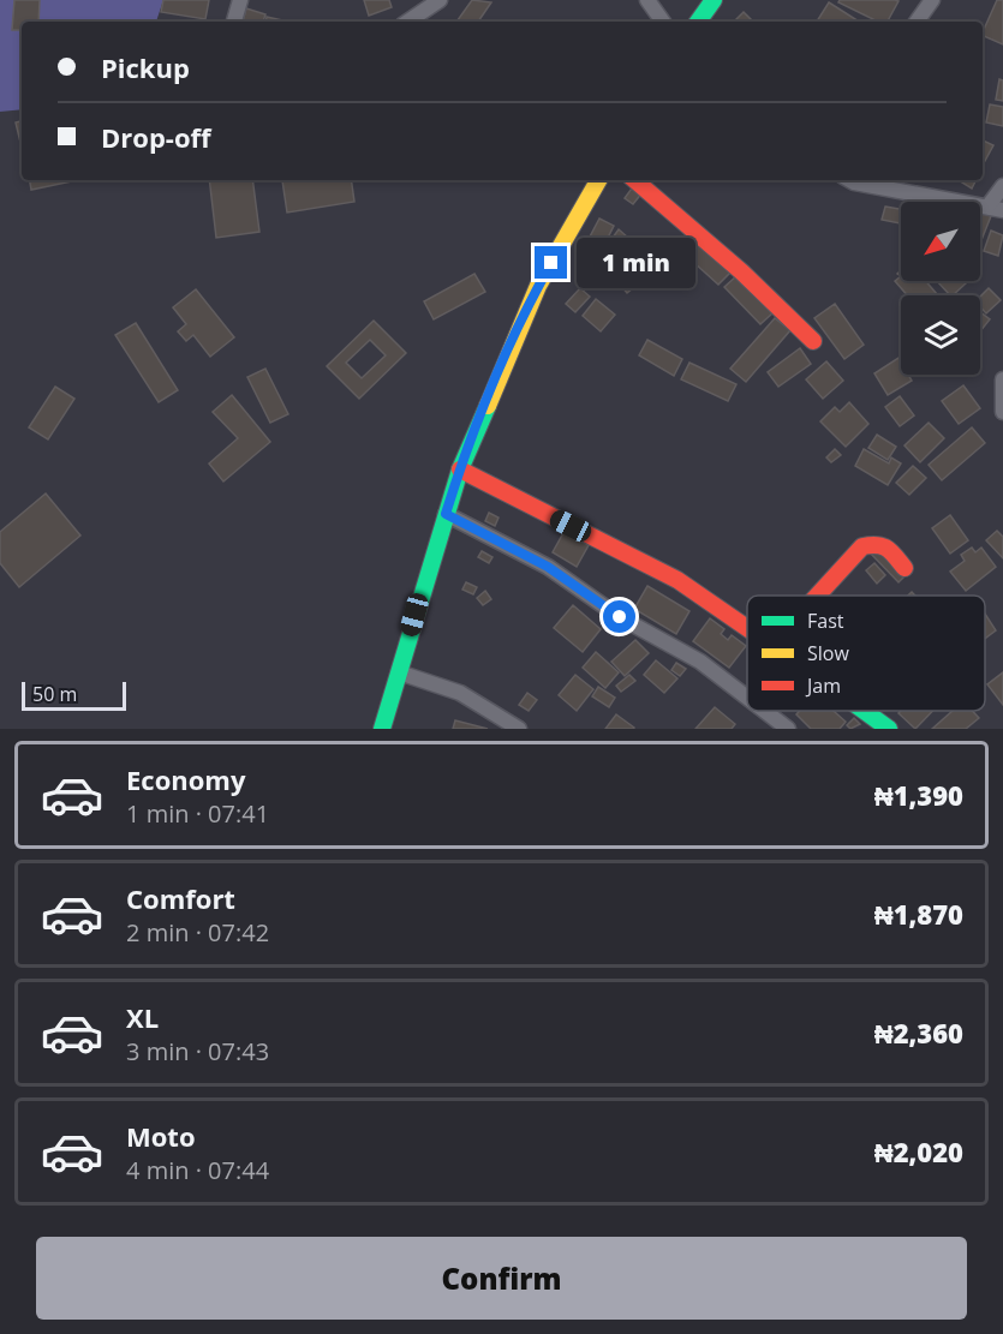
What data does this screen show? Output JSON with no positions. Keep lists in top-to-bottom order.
{
  "legend": ["Fast", "Slow", "Jam"],
  "scale_bar": "50 m",
  "north": "bottom left",
  "page": {
    "banner": ["Pickup", "Drop-off"],
    "bubble": "1 min",
    "scale": "50 m",
    "list": [
      {
        "name": "Economy",
        "note": "1 min · 07:41",
        "value": "₦1,390"
      },
      {
        "name": "Comfort",
        "note": "2 min · 07:42",
        "value": "₦1,870"
      },
      {
        "name": "XL",
        "note": "3 min · 07:43",
        "value": "₦2,360"
      },
      {
        "name": "Moto",
        "note": "4 min · 07:44",
        "value": "₦2,020"
      }
    ],
    "buttons": "Confirm"
  }
}
